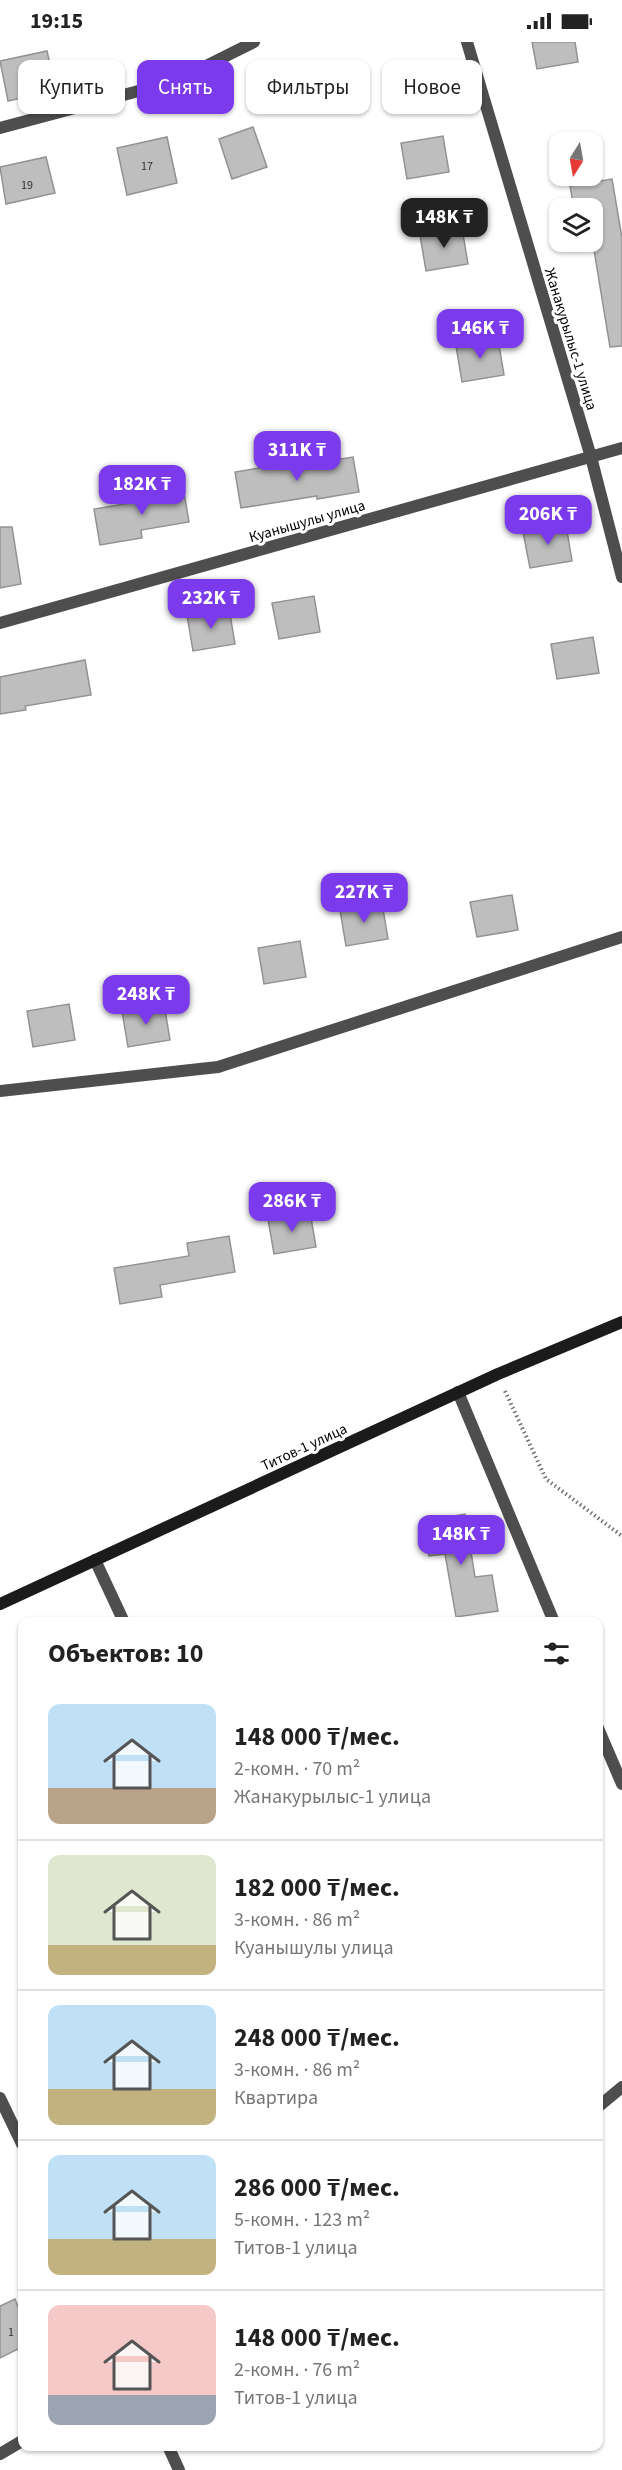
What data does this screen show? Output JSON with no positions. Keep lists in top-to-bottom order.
{
  "streets": {
    "street": ["Жанакурылыс-1 улица", "Куанышулы улица", "Титов-1 улица"]
  },
  "crossings": [
    ["Жанакурылыс-1 улица", "Куанышулы улица"]
  ],
  "house_numbers": ["17", "19", "1"],
  "north": "bottom",
  "page": {
    "status": "19:15",
    "chip": [
      "Купить",
      "Снять",
      "Фильтры",
      "Новое"
    ],
    "price": [
      "148K ₸",
      "146K ₸",
      "311K ₸",
      "182K ₸",
      "206K ₸",
      "232K ₸",
      "227K ₸",
      "248K ₸",
      "286K ₸",
      "148K ₸"
    ],
    "heading": "Объектов: 10",
    "list": [
      {
        "name": "148 000 ₸/мес.",
        "note": "2-комн. · 70 m² · Жанакурылыс-1 улица"
      },
      {
        "name": "182 000 ₸/мес.",
        "note": "3-комн. · 86 m² · Куанышулы улица"
      },
      {
        "name": "248 000 ₸/мес.",
        "note": "3-комн. · 86 m² · Квартира"
      },
      {
        "name": "286 000 ₸/мес.",
        "note": "5-комн. · 123 m² · Титов-1 улица"
      },
      {
        "name": "148 000 ₸/мес.",
        "note": "2-комн. · 76 m² · Титов-1 улица"
      }
    ]
  }
}
